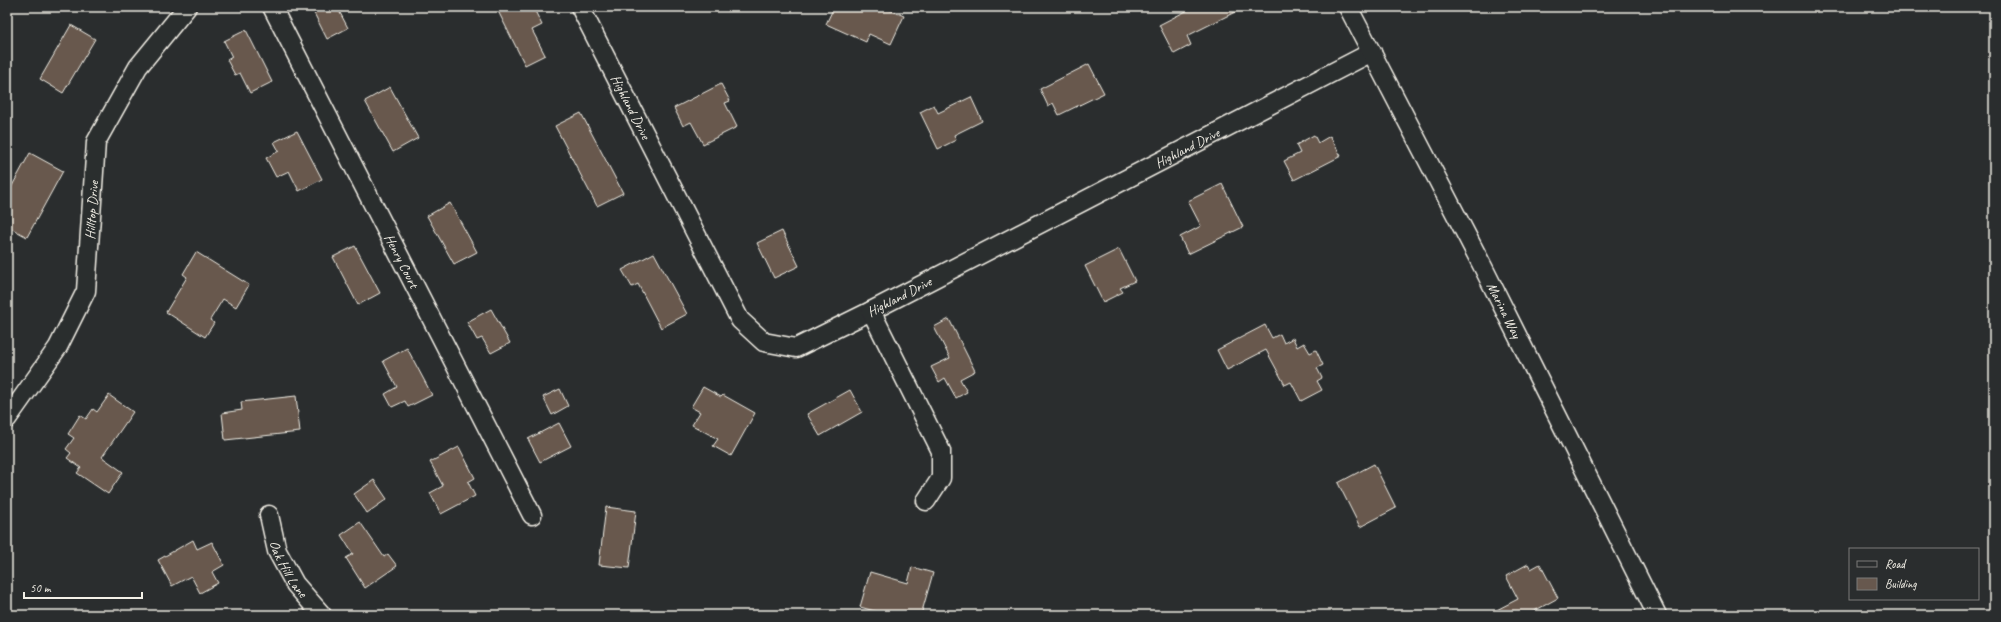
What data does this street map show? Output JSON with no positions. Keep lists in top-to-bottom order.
{
  "streets": {
    "street": [
      "Highland Drive",
      "Hilltop Drive",
      "Henry Court",
      "Marina Way",
      "Oak Hill Lane"
    ]
  },
  "crossings": [
    ["Highland Drive", "Marina Way"]
  ],
  "legend": ["Road", "Building"],
  "scale_bar": "50 m"
}
